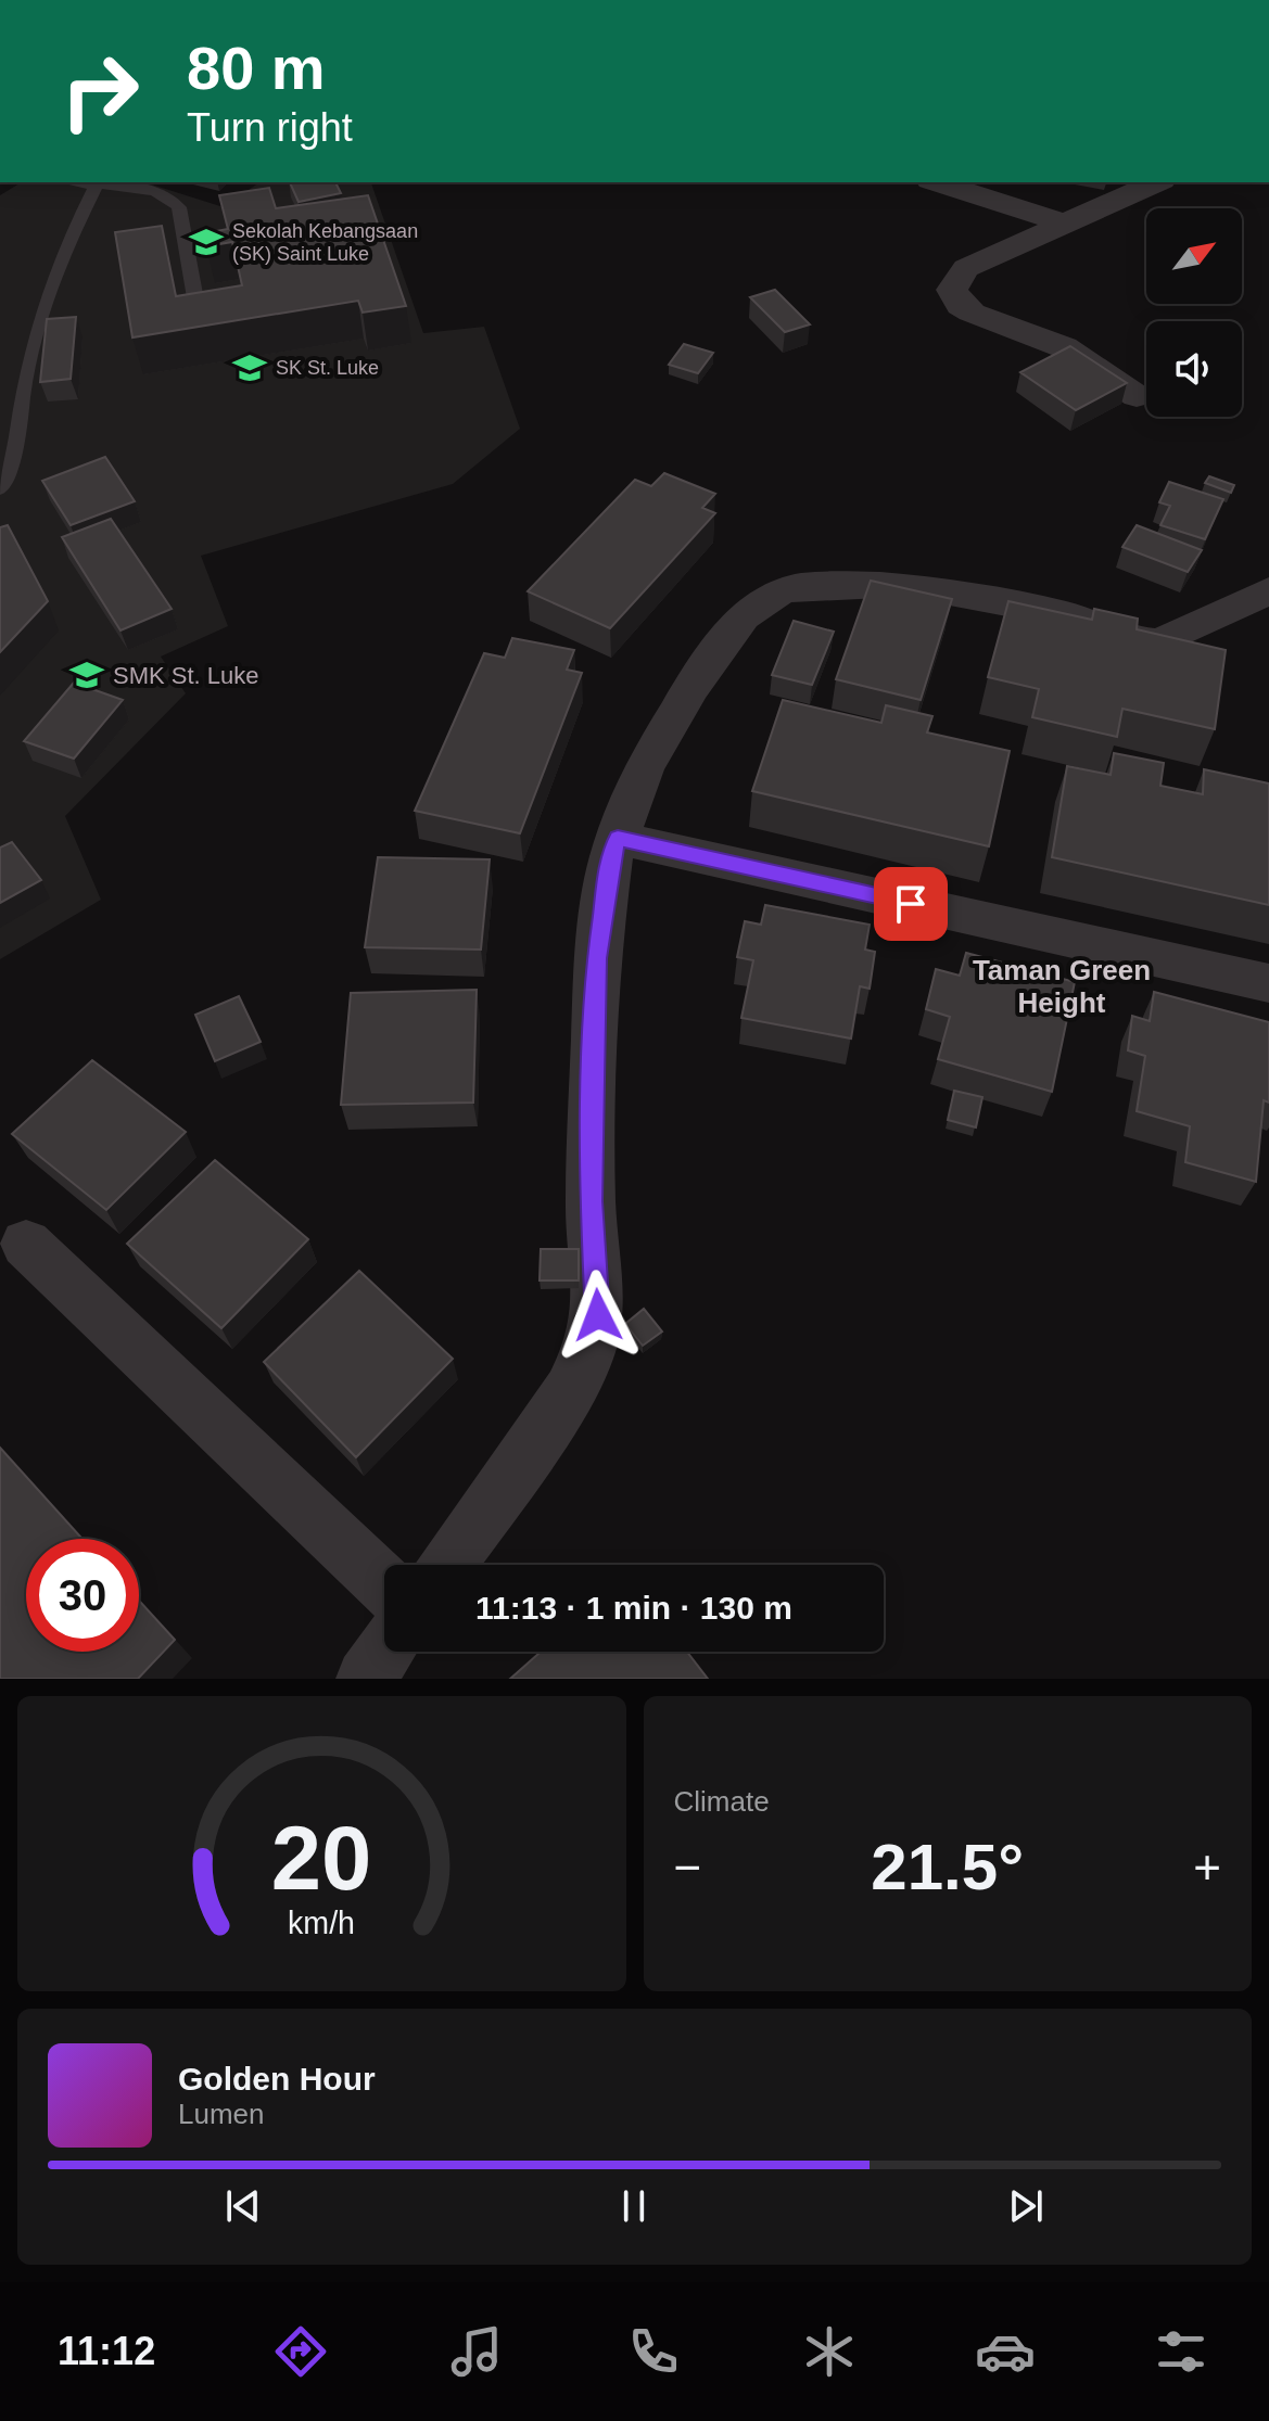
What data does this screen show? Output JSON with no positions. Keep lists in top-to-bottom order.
{
  "districts": ["Taman Green Height"],
  "places": {
    "school or university": ["Sekolah Kebangsaan (SK) Saint Luke", "SK St. Luke", "SMK St. Luke"]
  },
  "north": "top right",
  "page": {
    "turn": ["80 m", "Turn right"],
    "limit": "30",
    "trip": "11:13 · 1 min · 130 m",
    "tile": "Climate",
    "heat": ["−", "21.5°", "+"],
    "song": ["Golden Hour", "Lumen"],
    "tabs": "11:12",
    "gauge": ["20", "km/h"]
  }
}
